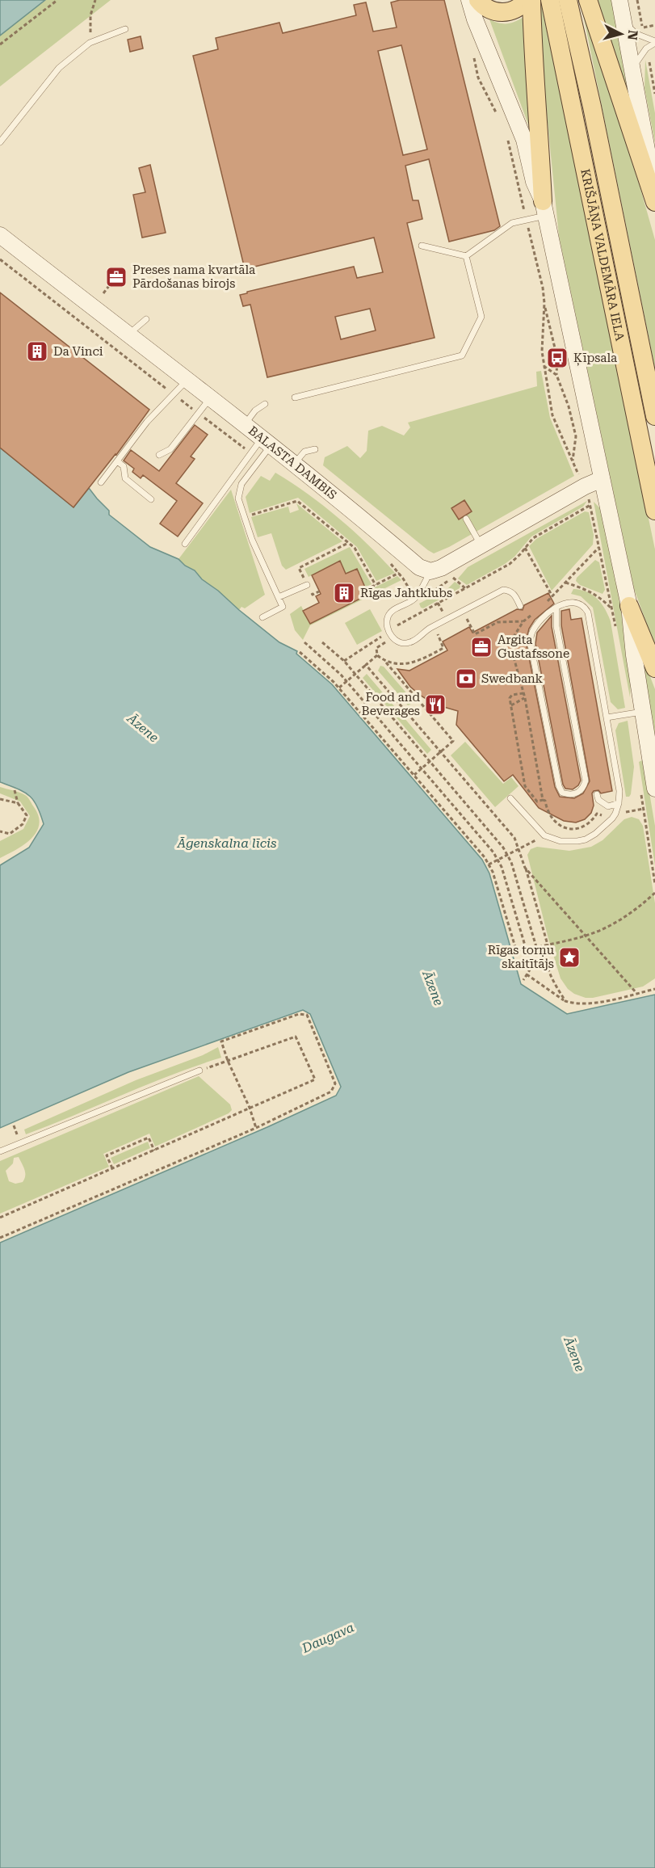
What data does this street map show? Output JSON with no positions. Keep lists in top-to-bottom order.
{
  "streets": {
    "main road": ["KRIŠJĀŅA VALDEMĀRA IELA"],
    "street": ["BALASTA DAMBIS"]
  },
  "water": ["Āzene", "Āgenskalna līcis", "Daugava"],
  "places": {
    "office": ["Preses nama kvartāla Pārdošanas birojs", "Argita Gustafssone"],
    "building": ["Da Vinci", "Rīgas Jahtklubs"],
    "bus stop": ["Ķīpsala"],
    "bank": ["Swedbank"],
    "restaurant": ["Food and Beverages"],
    "place": ["Rīgas torņu skaitītājs"]
  },
  "north": "right"
}
